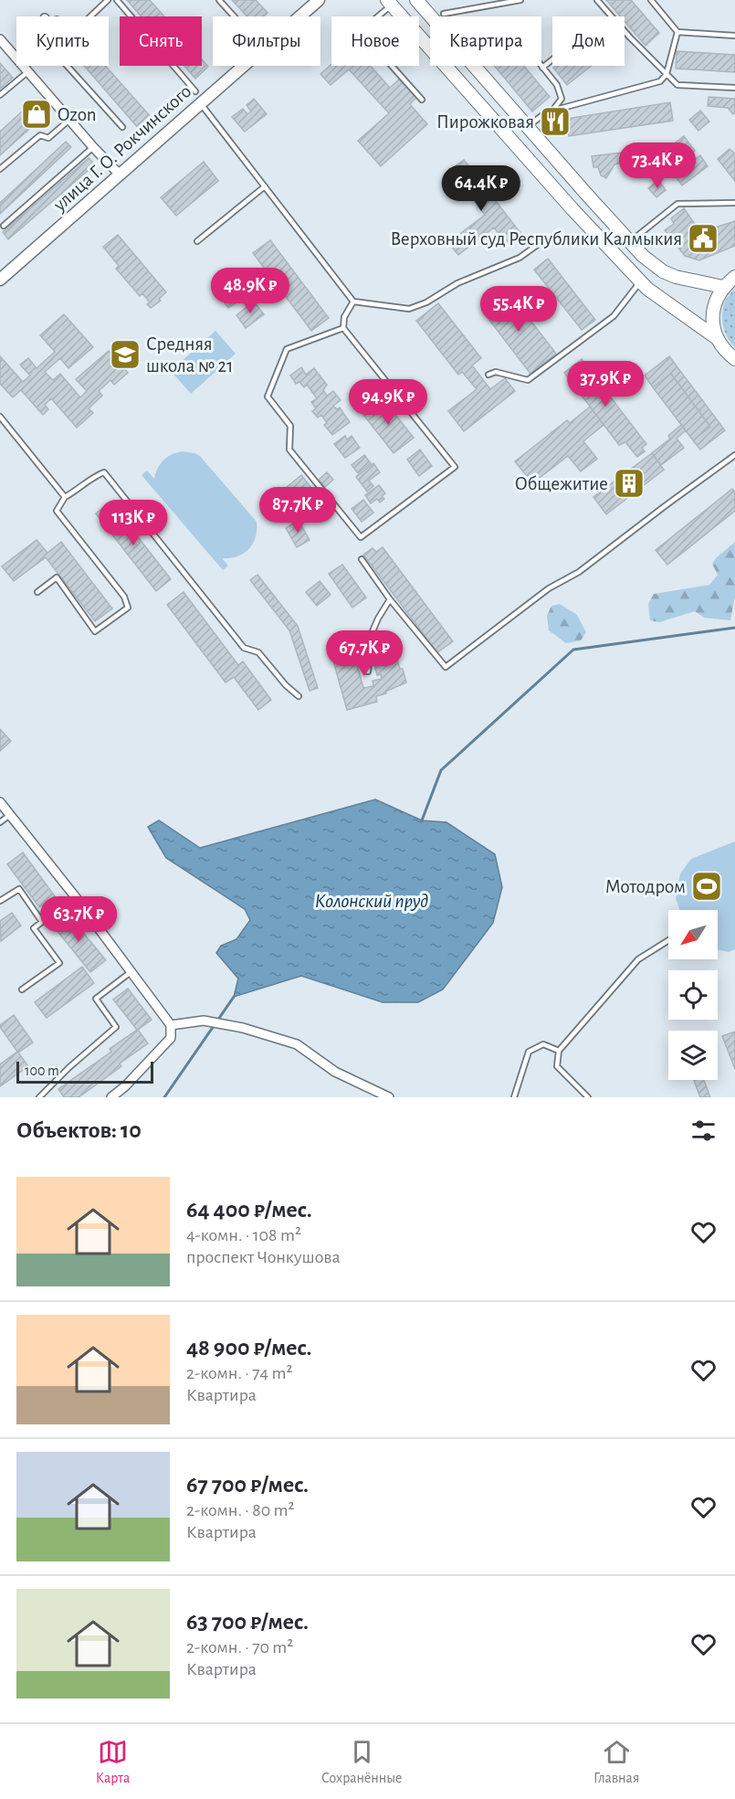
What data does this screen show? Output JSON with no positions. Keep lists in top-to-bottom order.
{
  "streets": {
    "street": ["улица Г. О. Рокчинского"]
  },
  "water": ["Колонский пруд"],
  "places": {
    "shop": ["Ozon"],
    "restaurant": ["Пирожковая"],
    "public building": ["Верховный суд Республики Калмыкия"],
    "school or university": ["Средняя школа № 21"],
    "building": ["Общежитие"],
    "sports": ["Мотодром"]
  },
  "scale_bar": "100 m",
  "north": "bottom left",
  "page": {
    "chip": [
      "Купить",
      "Снять",
      "Фильтры",
      "Новое",
      "Квартира",
      "Дом"
    ],
    "price": [
      "73.4K ₽",
      "64.4K ₽",
      "48.9K ₽",
      "55.4K ₽",
      "37.9K ₽",
      "94.9K ₽",
      "87.7K ₽",
      "113K ₽",
      "67.7K ₽",
      "63.7K ₽"
    ],
    "scale": "100 m",
    "heading": "Объектов: 10",
    "list": [
      {
        "name": "64 400 ₽/мес.",
        "note": "4-комн. · 108 m² · проспект Чонкушова"
      },
      {
        "name": "48 900 ₽/мес.",
        "note": "2-комн. · 74 m² · Квартира"
      },
      {
        "name": "67 700 ₽/мес.",
        "note": "2-комн. · 80 m² · Квартира"
      },
      {
        "name": "63 700 ₽/мес.",
        "note": "2-комн. · 70 m² · Квартира"
      }
    ],
    "tabs": ["Карта", "Сохранённые", "Главная"]
  }
}
